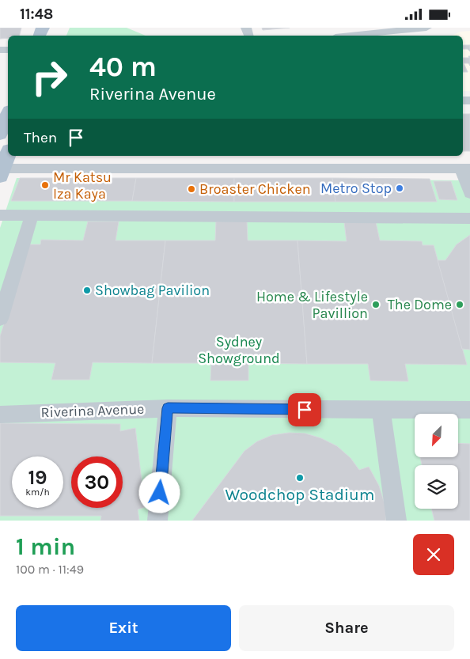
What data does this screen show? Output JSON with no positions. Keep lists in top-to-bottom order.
{
  "streets": {
    "street": ["Riverina Avenue"]
  },
  "parks": ["Sydney Showground"],
  "places": [
    "Mr Katsu Iza Kaya",
    "Metro Stop",
    "Broaster Chicken",
    "Showbag Pavilion",
    "Home & Lifestyle Pavillion",
    "The Dome",
    "Woodchop Stadium"
  ],
  "north": "bottom left",
  "page": {
    "status": "11:48",
    "turn": ["40 m", "Riverina Avenue"],
    "then": "Then",
    "speed": "19 km/h",
    "limit": "30",
    "heading": ["1 min", "100 m · 11:49"],
    "buttons": ["Exit", "Share"]
  }
}
